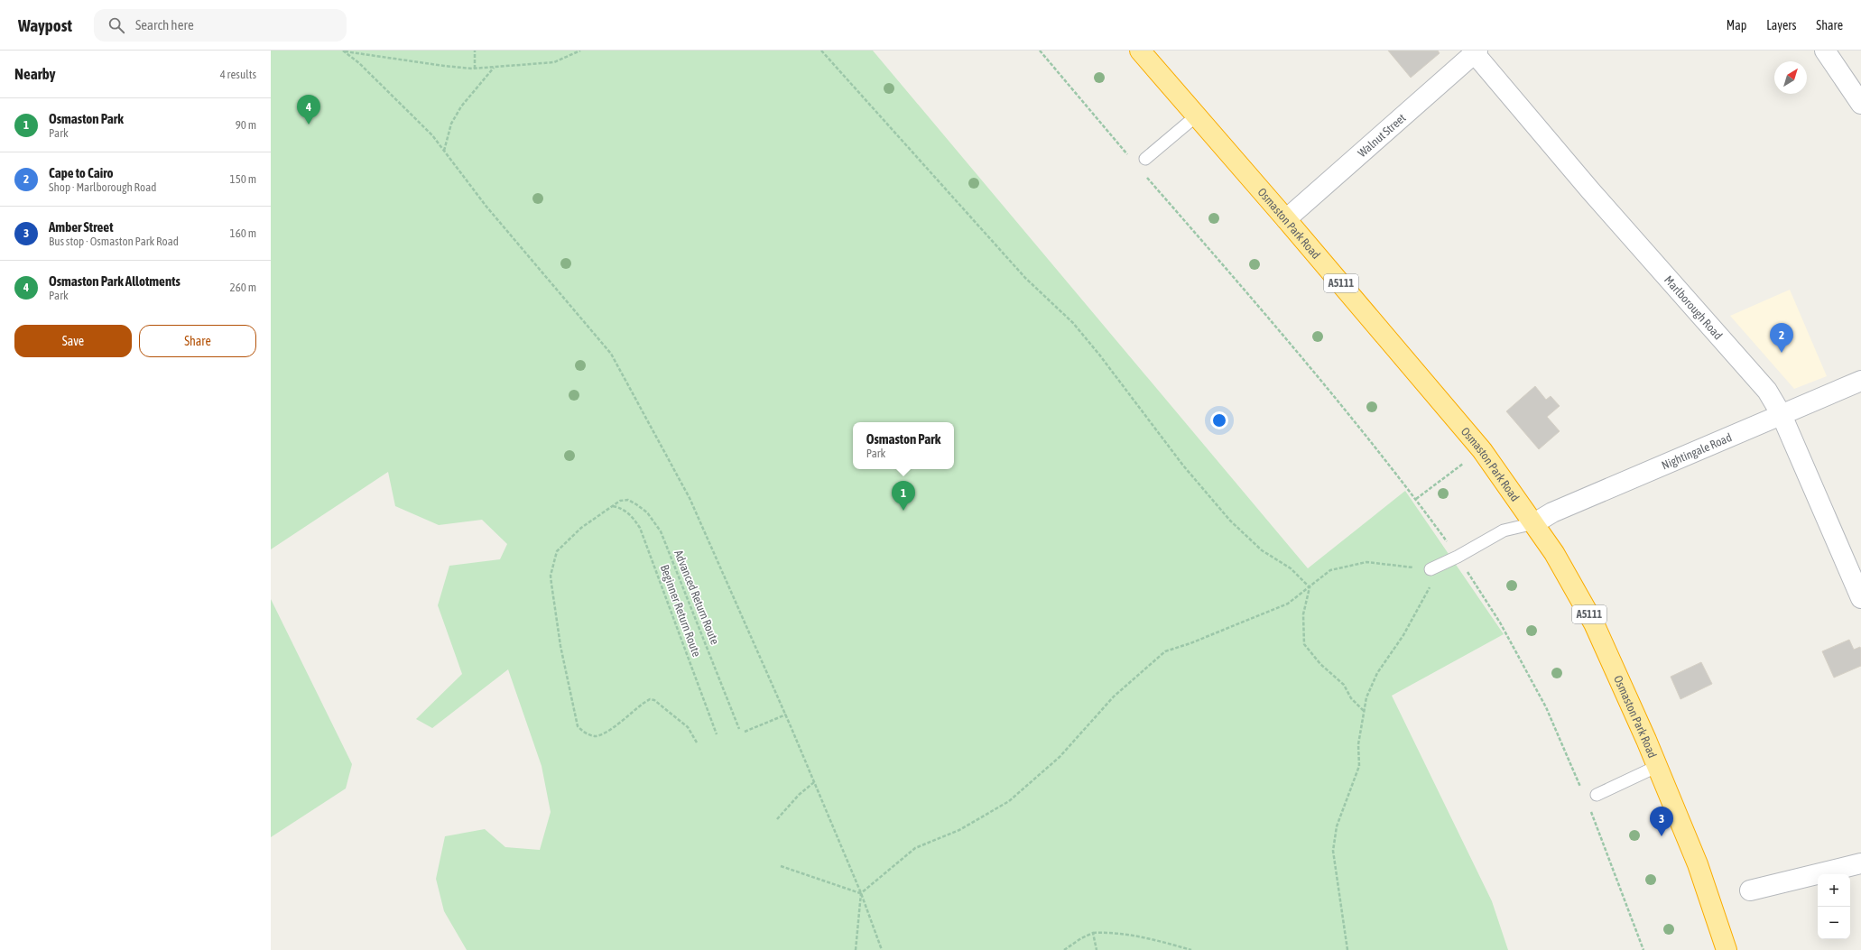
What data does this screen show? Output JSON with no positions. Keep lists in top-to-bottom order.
{
  "streets": {
    "highway": ["Osmaston Park Road", "A5111"],
    "street": ["Walnut Street", "Marlborough Road", "Nightingale Road"],
    "path": ["Advanced Return Route", "Beginner Return Route"]
  },
  "crossings": [
    ["Walnut Street", "Osmaston Park Road"],
    ["Walnut Street", "Marlborough Road"],
    ["Osmaston Park Road", "Nightingale Road"],
    ["Marlborough Road", "Nightingale Road"],
    ["Advanced Return Route", "Beginner Return Route"]
  ],
  "north": "top right",
  "page": {
    "header": "Waypost",
    "search": "Search here",
    "nav": ["Map", "Layers", "Share"],
    "heading": ["Nearby", "4 results"],
    "pins": [
      "4",
      "2",
      "1",
      "3"
    ],
    "list": [
      {
        "mark": "1",
        "name": "Osmaston Park",
        "note": "Park",
        "value": "90 m"
      },
      {
        "mark": "2",
        "name": "Cape to Cairo",
        "note": "Shop · Marlborough Road",
        "value": "150 m"
      },
      {
        "mark": "3",
        "name": "Amber Street",
        "note": "Bus stop · Osmaston Park Road",
        "value": "160 m"
      },
      {
        "mark": "4",
        "name": "Osmaston Park Allotments",
        "note": "Park",
        "value": "260 m"
      }
    ],
    "buttons": ["Save", "Share"],
    "popup": ["Osmaston Park", "Park"],
    "map_buttons": ["+", "−"]
  }
}
